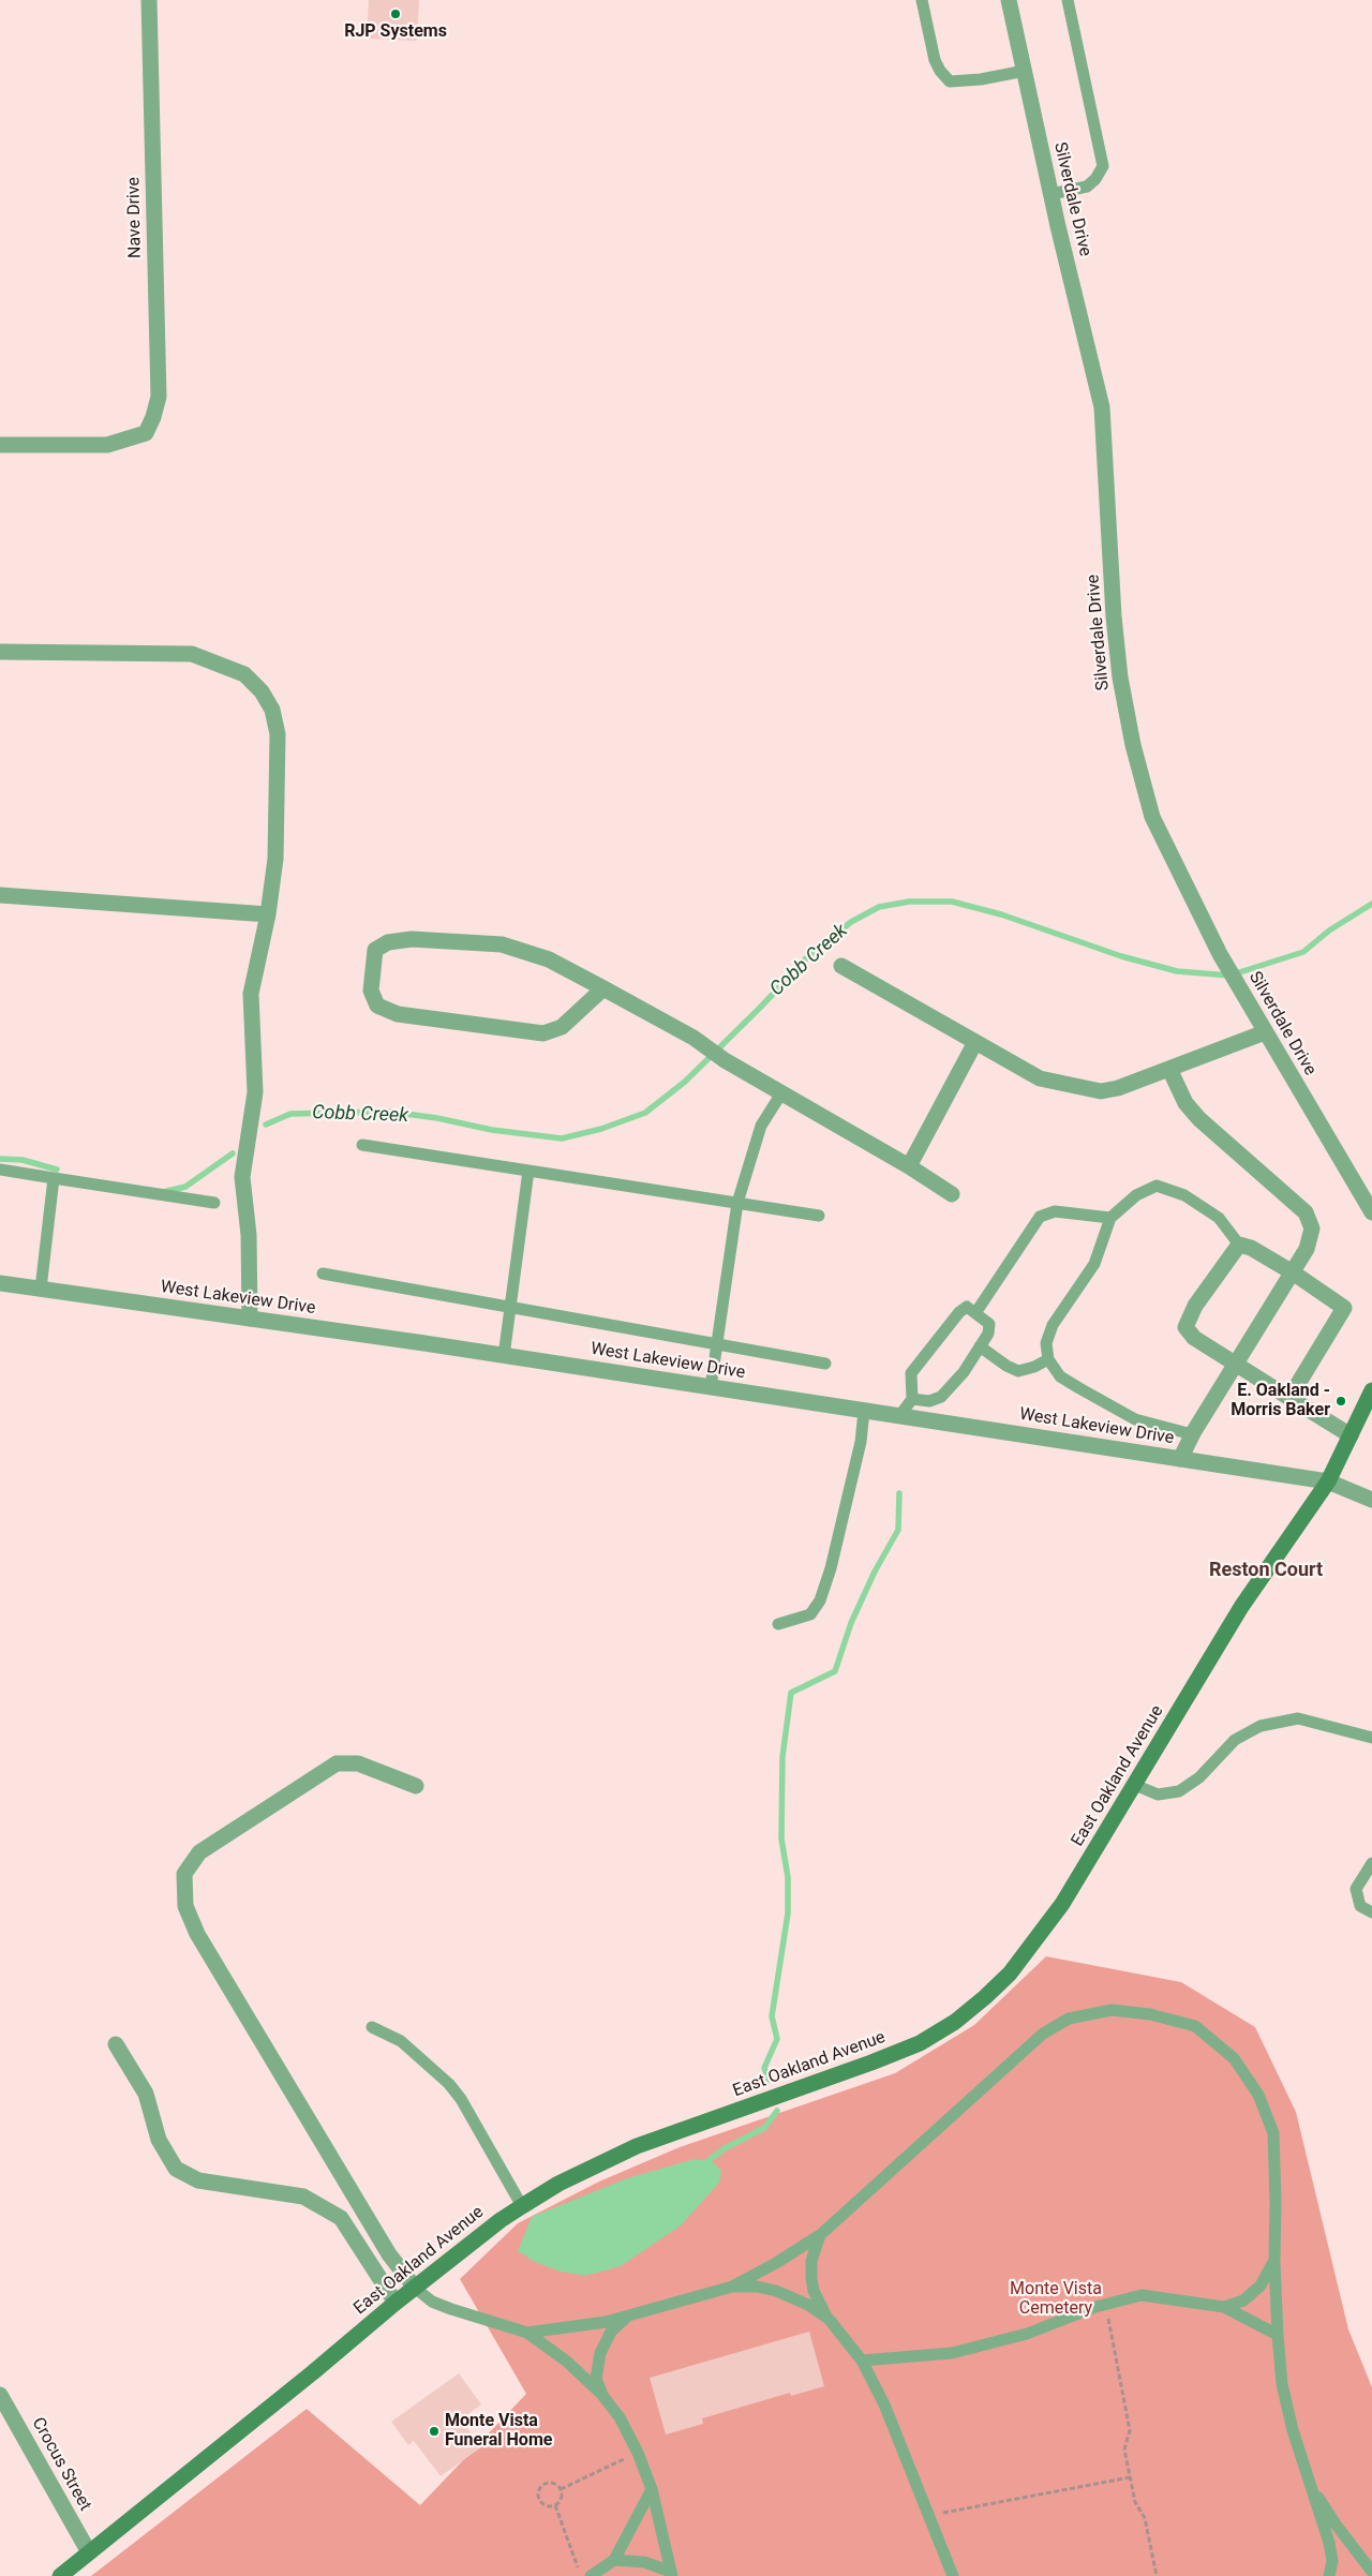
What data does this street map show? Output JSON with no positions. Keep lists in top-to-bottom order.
{
  "streets": {
    "main road": ["East Oakland Avenue"],
    "street": [
      "Silverdale Drive",
      "Nave Drive",
      "West Lakeview Drive",
      "Crocus Street"
    ]
  },
  "crossings": [
    ["West Lakeview Drive", "East Oakland Avenue"],
    ["East Oakland Avenue", "Crocus Street"]
  ],
  "districts": ["Reston Court"],
  "water": ["Cobb Creek"],
  "parks": ["Monte Vista Cemetery"],
  "places": ["RJP Systems", "E. Oakland - Morris Baker", "Monte Vista Funeral Home"]
}
